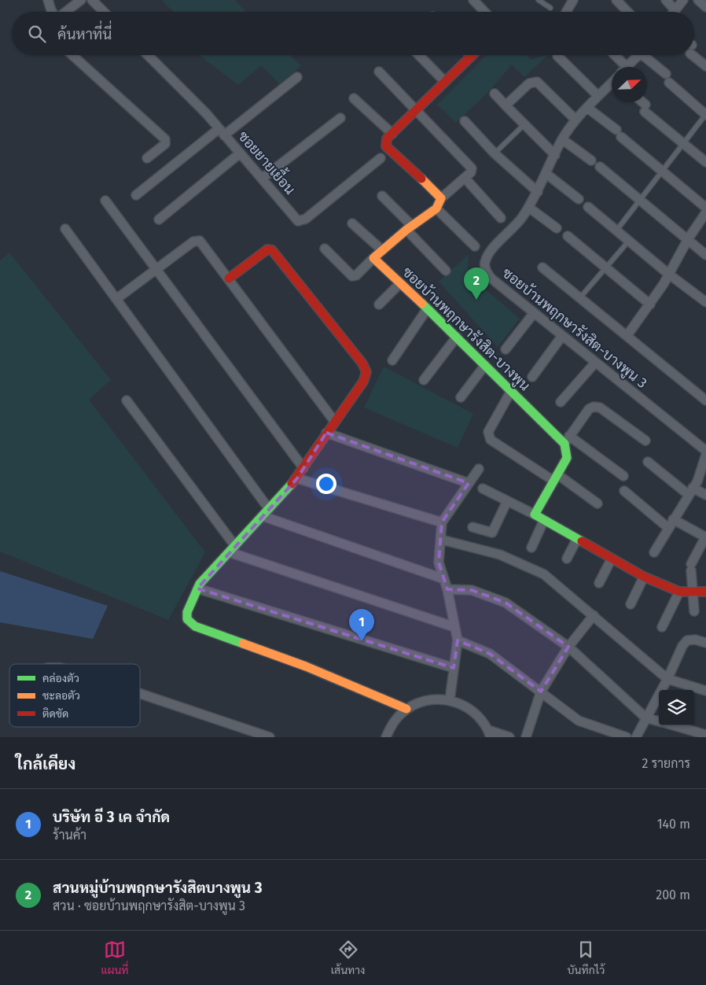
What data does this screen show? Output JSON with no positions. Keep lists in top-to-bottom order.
{
  "streets": {
    "street": ["ซอยยายเยื้อน", "ซอยบ้านพฤกษารังสิต-บางพูน 3", "ซอยบ้านพฤกษารังสิต-บางพูน"]
  },
  "legend": ["คล่องตัว", "ชะลอตัว", "ติดขัด"],
  "north": "top right",
  "page": {
    "search": "ค้นหาที่นี่",
    "pins": ["2", "1"],
    "heading": ["ใกล้เคียง", "2 รายการ"],
    "list": [
      {
        "mark": "1",
        "name": "บริษัท อี 3 เค จำกัด",
        "note": "ร้านค้า",
        "value": "140 m"
      },
      {
        "mark": "2",
        "name": "สวนหมู่บ้านพฤกษารังสิตบางพูน 3",
        "note": "สวน · ซอยบ้านพฤกษารังสิต-บางพูน 3",
        "value": "200 m"
      }
    ],
    "nav": ["แผนที่", "เส้นทาง", "บันทึกไว้"]
  }
}
